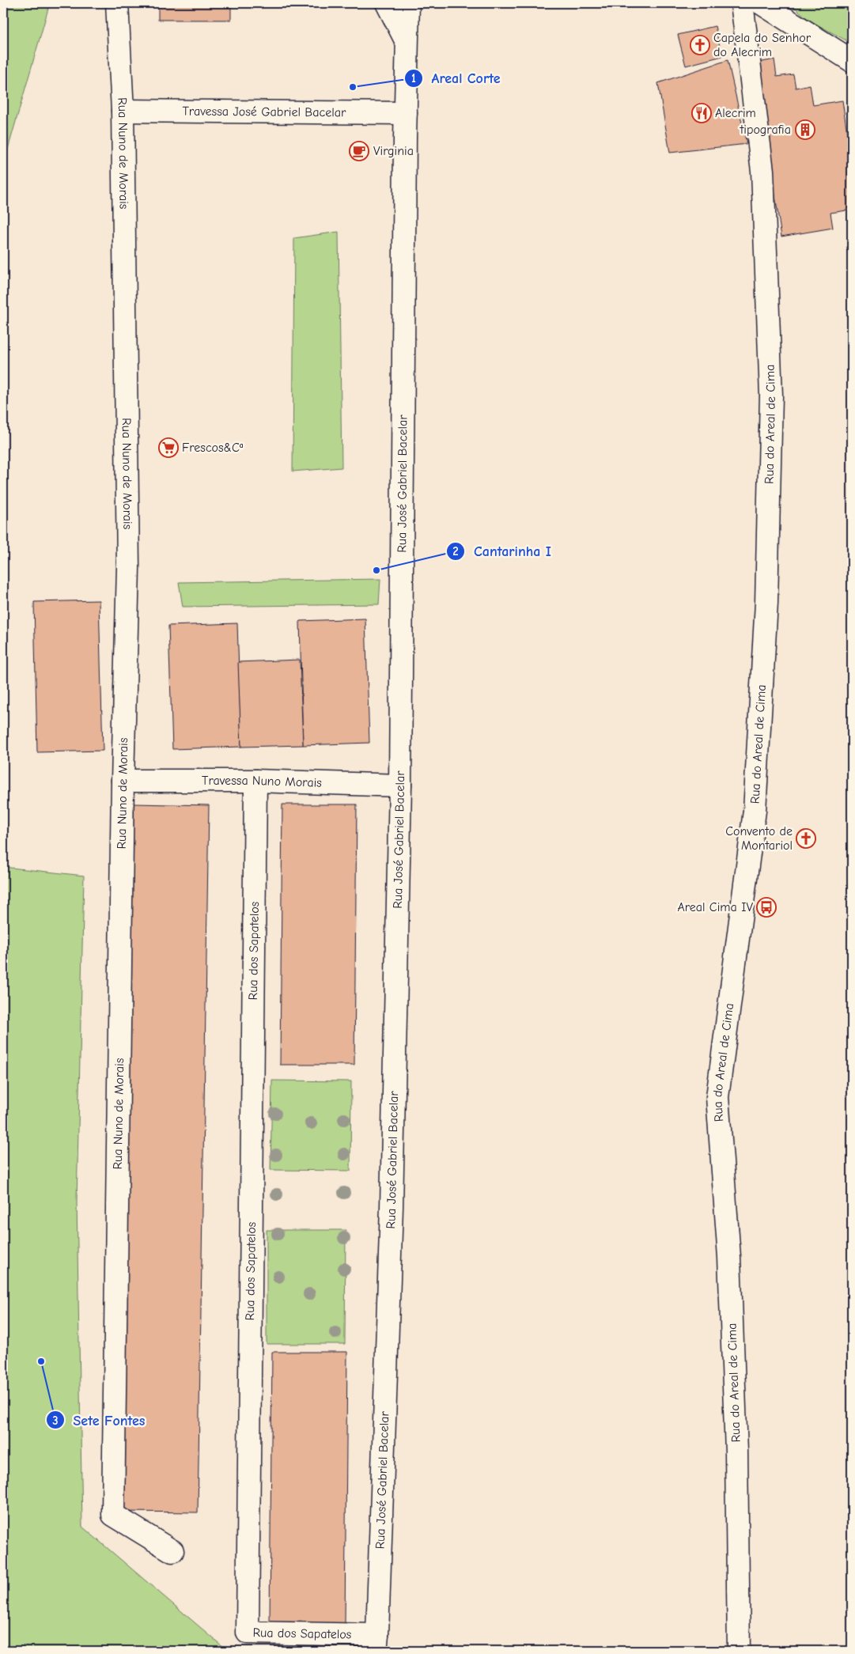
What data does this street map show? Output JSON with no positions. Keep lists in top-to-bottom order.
{
  "streets": {
    "street": [
      "Travessa José Gabriel Bacelar",
      "Rua Nuno de Morais",
      "Rua do Areal de Cima",
      "Rua José Gabriel Bacelar",
      "Travessa Nuno Morais",
      "Rua dos Sapatelos"
    ]
  },
  "crossings": [
    ["Travessa José Gabriel Bacelar", "Rua Nuno de Morais"],
    ["Travessa José Gabriel Bacelar", "Rua José Gabriel Bacelar"],
    ["Rua Nuno de Morais", "Travessa Nuno Morais"],
    ["Rua José Gabriel Bacelar", "Travessa Nuno Morais"],
    ["Rua José Gabriel Bacelar", "Rua dos Sapatelos"],
    ["Travessa Nuno Morais", "Rua dos Sapatelos"]
  ],
  "places": {
    "church": ["Capela do Senhor do Alecrim", "Convento de Montariol"],
    "other": ["Areal Corte", "Cantarinha I", "Sete Fontes"],
    "restaurant": ["Alecrim"],
    "building": ["tipografia"],
    "cafe": ["Virginia"],
    "supermarket": ["Frescos&Cª"],
    "bus stop": ["Areal Cima IV"]
  }
}
